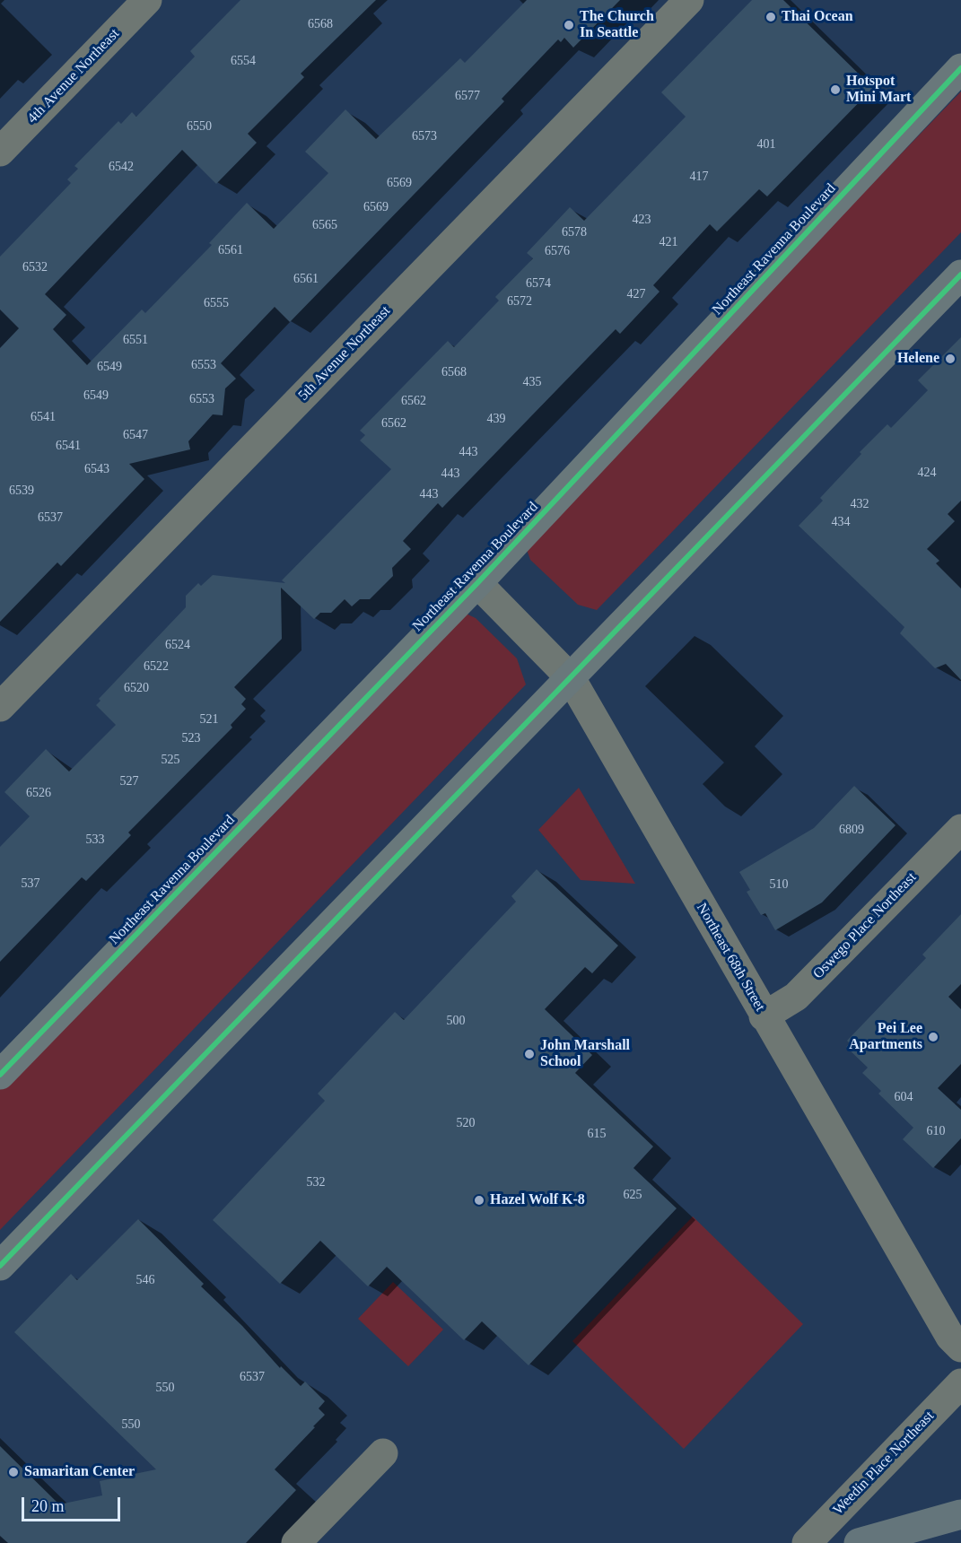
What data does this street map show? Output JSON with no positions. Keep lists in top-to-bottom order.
{
  "streets": {
    "main road": ["Northeast Ravenna Boulevard"],
    "street": [
      "4th Avenue Northeast",
      "5th Avenue Northeast",
      "Oswego Place Northeast",
      "Northeast 68th Street",
      "Weedin Place Northeast"
    ]
  },
  "crossings": [
    ["Northeast Ravenna Boulevard", "Northeast 68th Street"],
    ["Oswego Place Northeast", "Northeast 68th Street"]
  ],
  "places": [
    "Thai Ocean",
    "The Church In Seattle",
    "Hotspot Mini Mart",
    "Helene",
    "Pei Lee Apartments",
    "John Marshall School",
    "Hazel Wolf K-8",
    "Samaritan Center"
  ],
  "house_numbers": [
    "6568",
    "6554",
    "6577",
    "6550",
    "6573",
    "401",
    "6542",
    "417",
    "6569",
    "6569",
    "423",
    "6565",
    "6578",
    "421",
    "6561",
    "6576",
    "6532",
    "6561",
    "6574",
    "427",
    "6572",
    "6555",
    "6551",
    "6553",
    "6549",
    "6568",
    "435",
    "6549",
    "6553",
    "6562",
    "6541",
    "439",
    "6562",
    "6547",
    "6541",
    "443",
    "6543",
    "424",
    "443",
    "6539",
    "443",
    "432",
    "6537",
    "434",
    "6524",
    "6522",
    "6520",
    "521",
    "523",
    "525",
    "527",
    "6526",
    "6809",
    "533",
    "537",
    "510",
    "500",
    "604",
    "520",
    "610",
    "615",
    "532",
    "625",
    "546",
    "6537",
    "550",
    "550"
  ],
  "scale_bar": "20 m"
}
